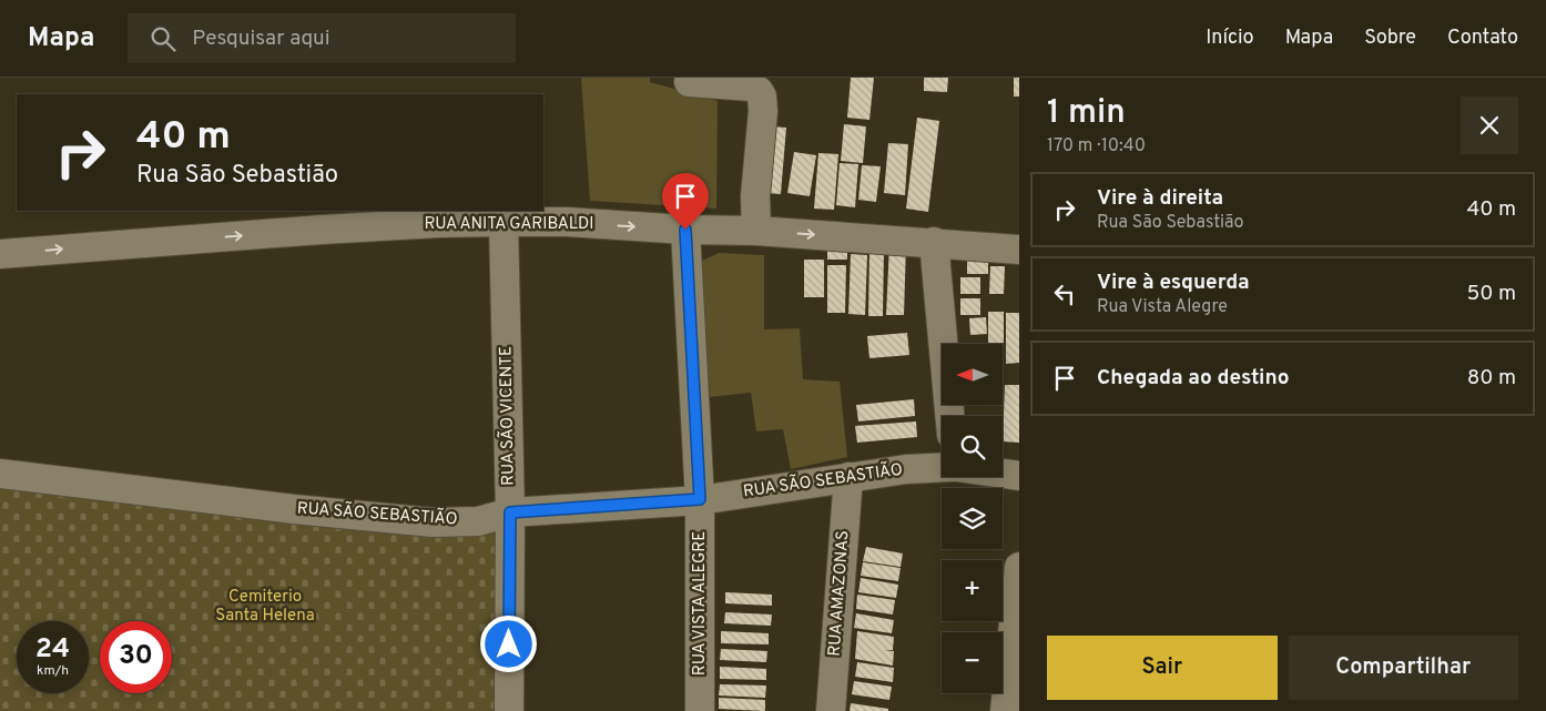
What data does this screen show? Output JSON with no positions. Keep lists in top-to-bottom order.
{
  "streets": {
    "street": [
      "RUA ANITA GARIBALDI",
      "RUA SÃO VICENTE",
      "RUA SÃO SEBASTIÃO",
      "RUA AMAZONAS",
      "RUA VISTA ALEGRE"
    ]
  },
  "crossings": [
    ["RUA ANITA GARIBALDI", "RUA SÃO VICENTE"],
    ["RUA ANITA GARIBALDI", "RUA VISTA ALEGRE"],
    ["RUA SÃO VICENTE", "RUA SÃO SEBASTIÃO"],
    ["RUA SÃO SEBASTIÃO", "RUA AMAZONAS"],
    ["RUA SÃO SEBASTIÃO", "RUA VISTA ALEGRE"]
  ],
  "one_way": ["RUA ANITA GARIBALDI"],
  "parks": ["Cemiterio Santa Helena"],
  "north": "left",
  "page": {
    "header": "Mapa",
    "search": "Pesquisar aqui",
    "nav": [
      "Início",
      "Mapa",
      "Sobre",
      "Contato"
    ],
    "heading": ["1 min", "170 m · 10:40"],
    "turn": ["40 m", "Rua São Sebastião"],
    "list": [
      {
        "name": "Vire à direita",
        "note": "Rua São Sebastião",
        "value": "40 m"
      },
      {
        "name": "Vire à esquerda",
        "note": "Rua Vista Alegre",
        "value": "50 m"
      },
      {
        "name": "Chegada ao destino",
        "value": "80 m"
      }
    ],
    "map_buttons": ["+", "−"],
    "speed": "24 km/h",
    "limit": "30",
    "buttons": ["Sair", "Compartilhar"]
  }
}
